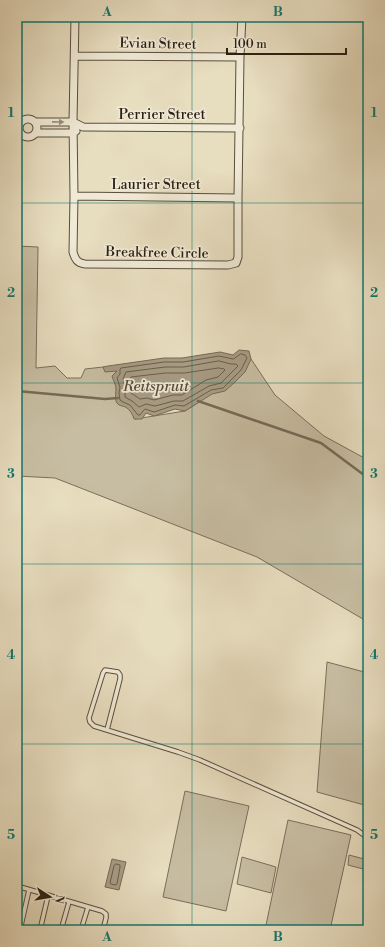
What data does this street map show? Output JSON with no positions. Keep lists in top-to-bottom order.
{
  "streets": {
    "street": [
      "Evian Street",
      "Perrier Street",
      "Laurier Street",
      "Breakfree Circle"
    ]
  },
  "crossings": [
    ["Evian Street", "Breakfree Circle"],
    ["Perrier Street", "Breakfree Circle"],
    ["Laurier Street", "Breakfree Circle"]
  ],
  "water": ["Reitspruit"],
  "scale_bar": "100 m",
  "north": "right",
  "grid": {
    "columns": ["A", "B"],
    "rows": [
      "1",
      "2",
      "3",
      "4",
      "5"
    ]
  }
}
